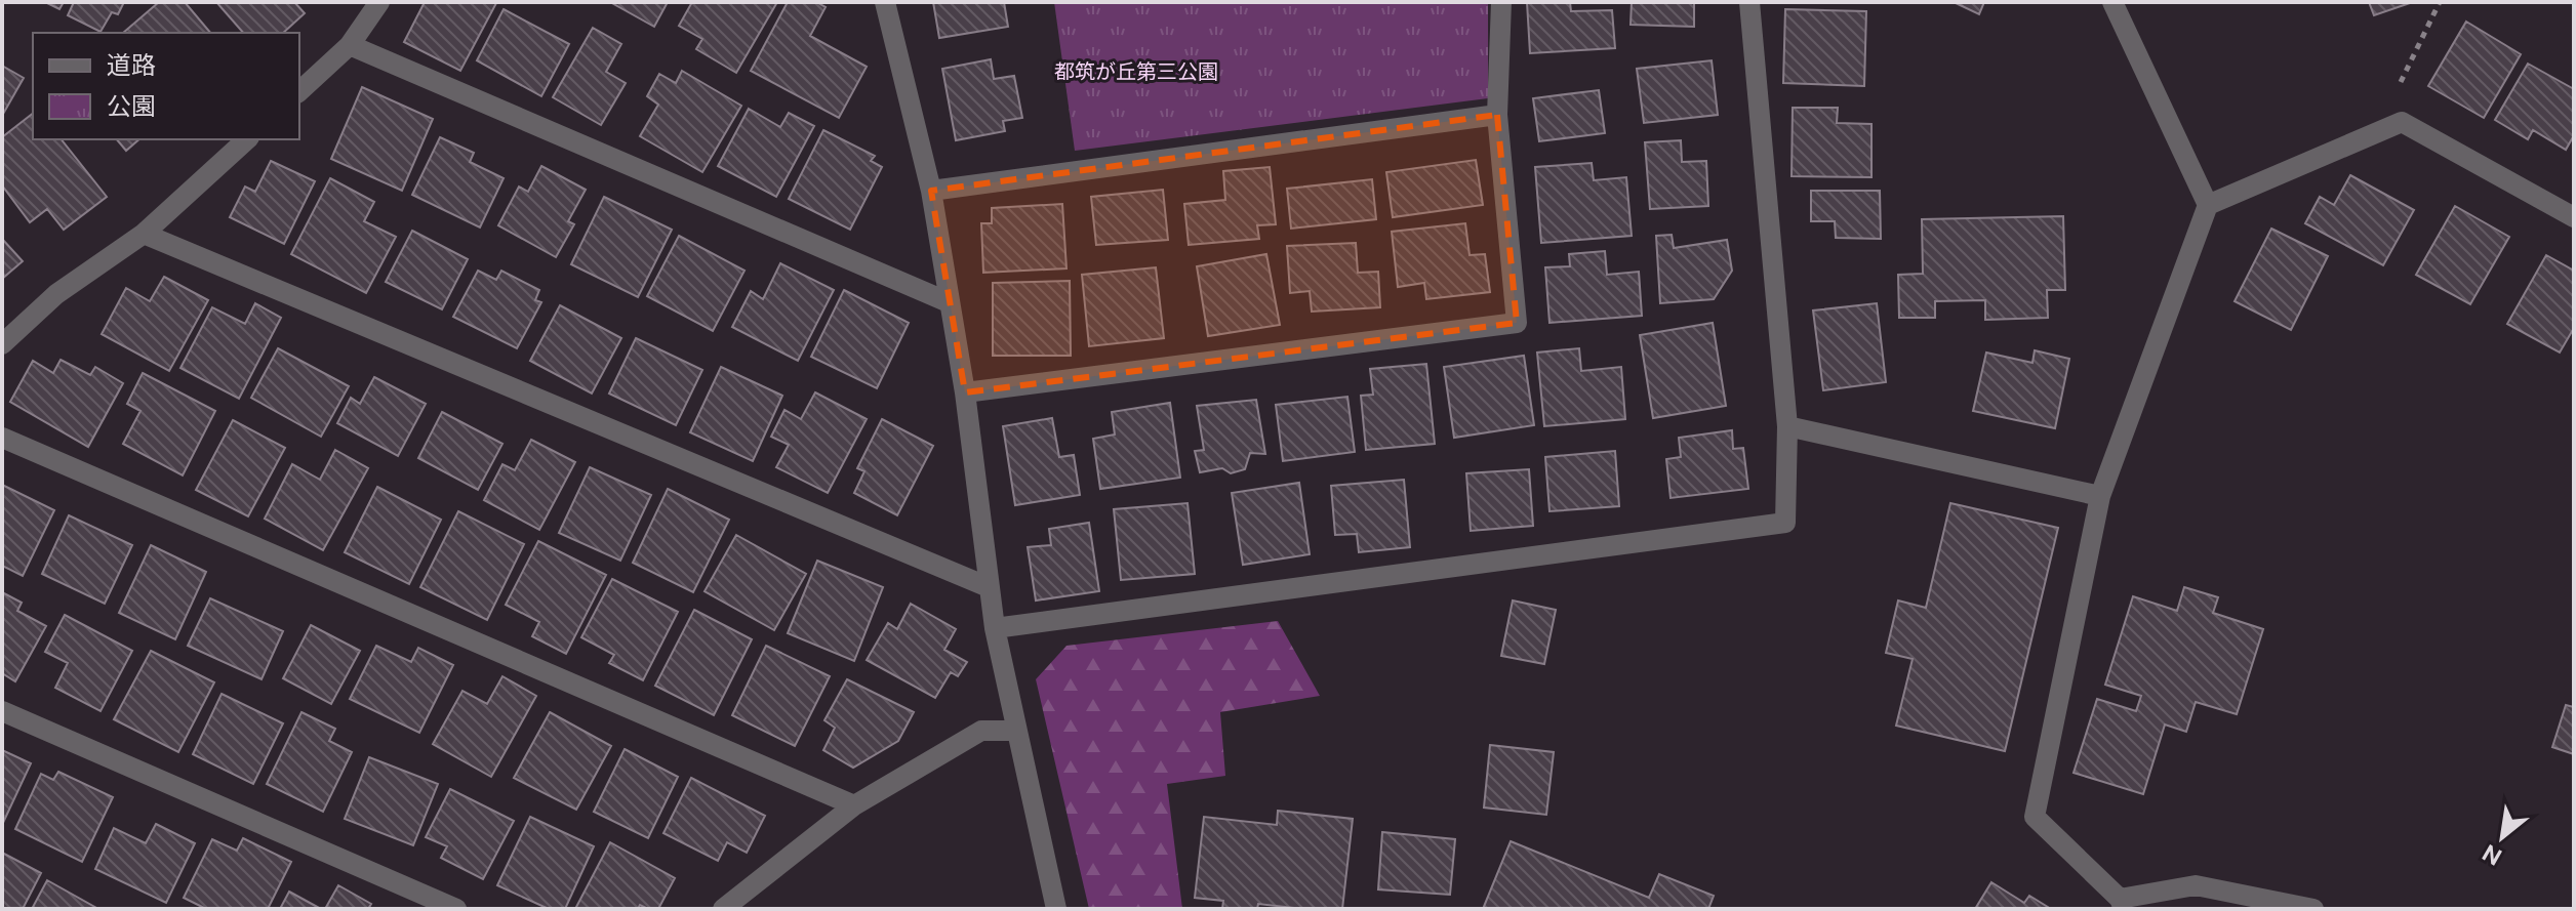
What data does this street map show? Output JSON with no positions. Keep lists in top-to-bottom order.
{
  "parks": ["都筑が丘第三公園"],
  "legend": ["道路", "公園"],
  "north": "bottom left"
}
